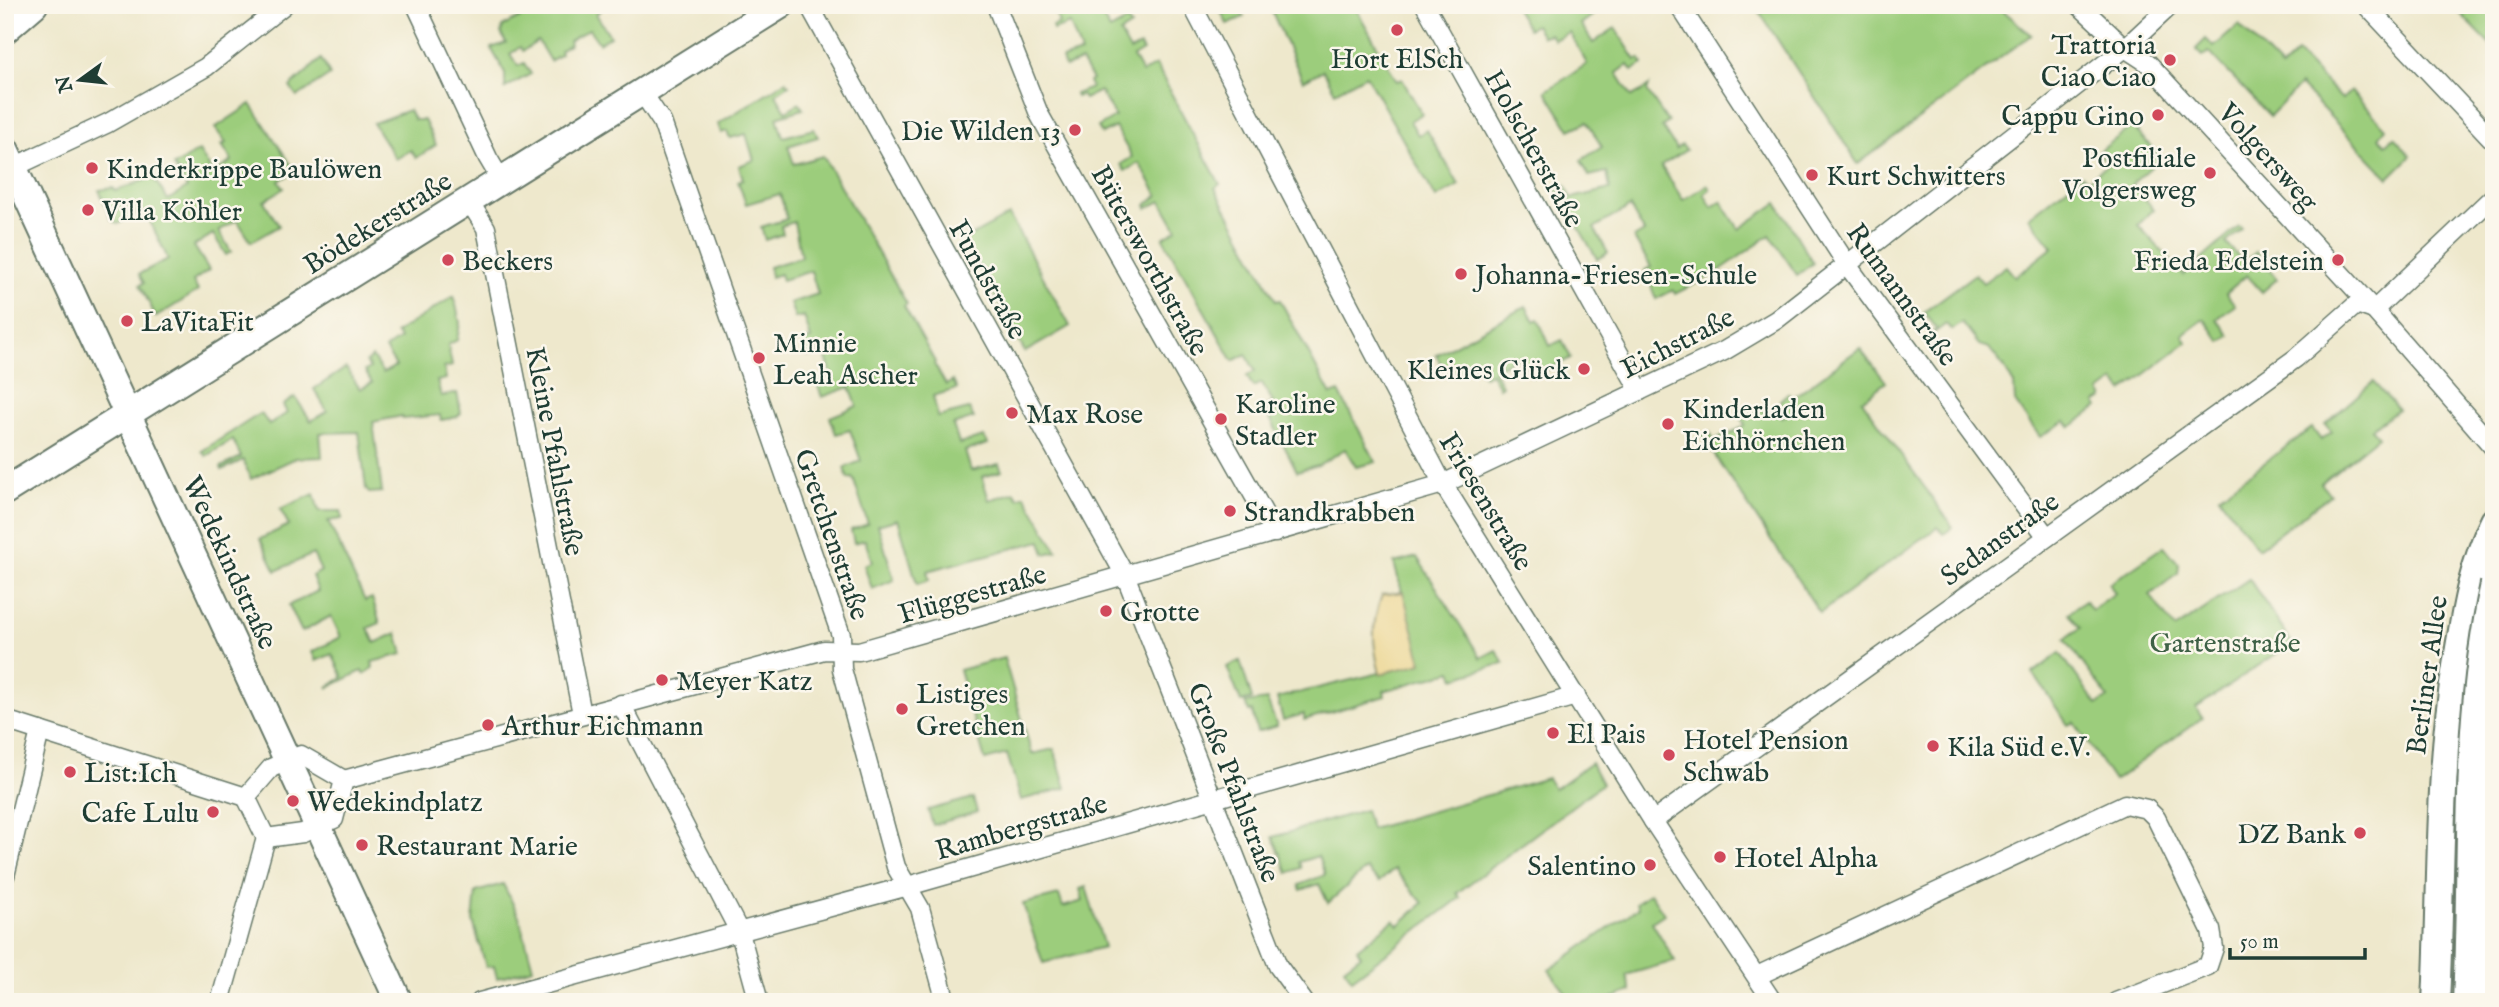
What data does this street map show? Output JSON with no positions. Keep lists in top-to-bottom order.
{
  "streets": {
    "street": [
      "Holscherstraße",
      "Volgersweg",
      "Bödekerstraße",
      "Bütersworthstraße",
      "Fundstraße",
      "Rumannstraße",
      "Eichstraße",
      "Kleine Pfahlstraße",
      "Friesenstraße",
      "Gretchenstraße",
      "Sedanstraße",
      "Wedekindstraße",
      "Flüggestraße",
      "Berliner Allee",
      "Große Pfahlstraße",
      "Rambergstraße"
    ]
  },
  "crossings": [
    ["Holscherstraße", "Eichstraße"],
    ["Volgersweg", "Eichstraße"],
    ["Volgersweg", "Sedanstraße"],
    ["Bödekerstraße", "Kleine Pfahlstraße"],
    ["Bödekerstraße", "Gretchenstraße"],
    ["Bödekerstraße", "Wedekindstraße"],
    ["Bütersworthstraße", "Eichstraße"],
    ["Fundstraße", "Eichstraße"],
    ["Fundstraße", "Flüggestraße"],
    ["Fundstraße", "Große Pfahlstraße"],
    ["Rumannstraße", "Eichstraße"],
    ["Rumannstraße", "Sedanstraße"],
    ["Eichstraße", "Friesenstraße"],
    ["Eichstraße", "Flüggestraße"],
    ["Eichstraße", "Große Pfahlstraße"],
    ["Kleine Pfahlstraße", "Flüggestraße"],
    ["Friesenstraße", "Sedanstraße"],
    ["Friesenstraße", "Rambergstraße"],
    ["Gretchenstraße", "Flüggestraße"],
    ["Gretchenstraße", "Rambergstraße"],
    ["Flüggestraße", "Große Pfahlstraße"],
    ["Große Pfahlstraße", "Rambergstraße"]
  ],
  "parks": ["Gartenstraße"],
  "places": [
    "Hort ElSch",
    "Trattoria Ciao Ciao",
    "Cappu Gino",
    "Die Wilden 13",
    "Kinderkrippe Baulöwen",
    "Postfiliale Volgersweg",
    "Kurt Schwitters",
    "Villa Köhler",
    "Beckers",
    "Frieda Edelstein",
    "Johanna-Friesen-Schule",
    "LaVitaFit",
    "Minnie Leah Ascher",
    "Kleines Glück",
    "Max Rose",
    "Karoline Stadler",
    "Kinderladen Eichhörnchen",
    "Strandkrabben",
    "Grotte",
    "Meyer Katz",
    "Listiges Gretchen",
    "Arthur Eichmann",
    "El Pais",
    "Kila Süd e.V.",
    "Hotel Pension Schwab",
    "List:Ich",
    "Wedekindplatz",
    "Cafe Lulu",
    "DZ Bank",
    "Restaurant Marie",
    "Hotel Alpha",
    "Salentino"
  ],
  "scale_bar": "50 m",
  "north": "left"
}
